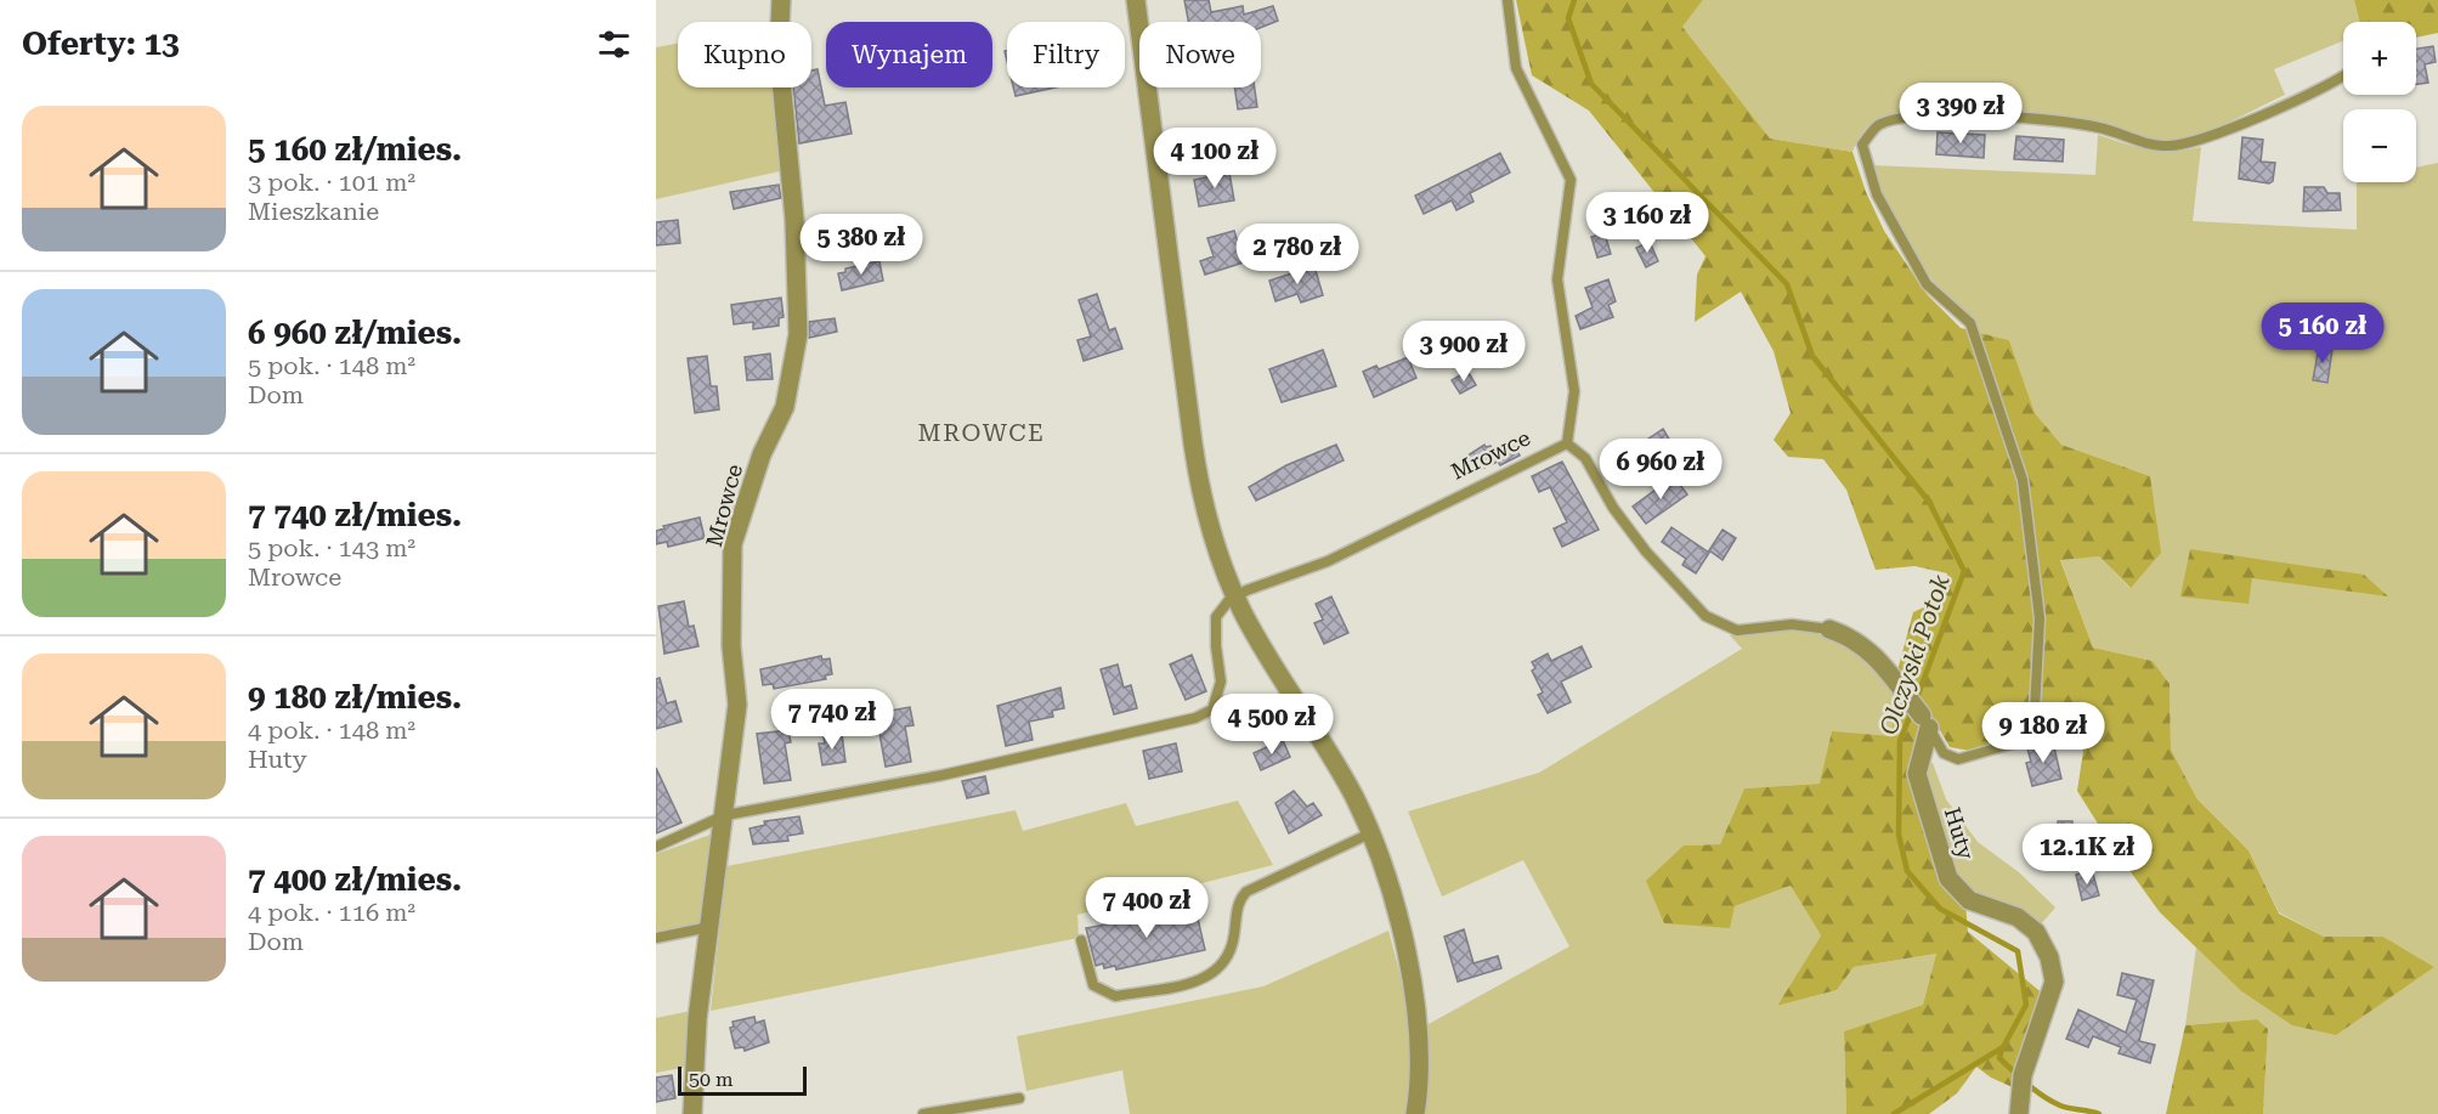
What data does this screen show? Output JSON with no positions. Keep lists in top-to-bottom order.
{
  "streets": {
    "street": ["Mrowce", "Huty"]
  },
  "districts": ["MROWCE"],
  "water": ["Olczyski Potok"],
  "scale_bar": "50 m",
  "page": {
    "heading": "Oferty: 13",
    "map_buttons": ["+", "−"],
    "chip": [
      "Kupno",
      "Wynajem",
      "Filtry",
      "Nowe"
    ],
    "price": [
      "3 390 zł",
      "4 100 zł",
      "3 160 zł",
      "5 380 zł",
      "2 780 zł",
      "5 160 zł",
      "3 900 zł",
      "6 960 zł",
      "7 740 zł",
      "4 500 zł",
      "9 180 zł",
      "12.1K zł",
      "7 400 zł"
    ],
    "list": [
      {
        "name": "5 160 zł/mies.",
        "note": "3 pok. · 101 m² · Mieszkanie"
      },
      {
        "name": "6 960 zł/mies.",
        "note": "5 pok. · 148 m² · Dom"
      },
      {
        "name": "7 740 zł/mies.",
        "note": "5 pok. · 143 m² · Mrowce"
      },
      {
        "name": "9 180 zł/mies.",
        "note": "4 pok. · 148 m² · Huty"
      },
      {
        "name": "7 400 zł/mies.",
        "note": "4 pok. · 116 m² · Dom"
      }
    ],
    "scale": "50 m"
  }
}
